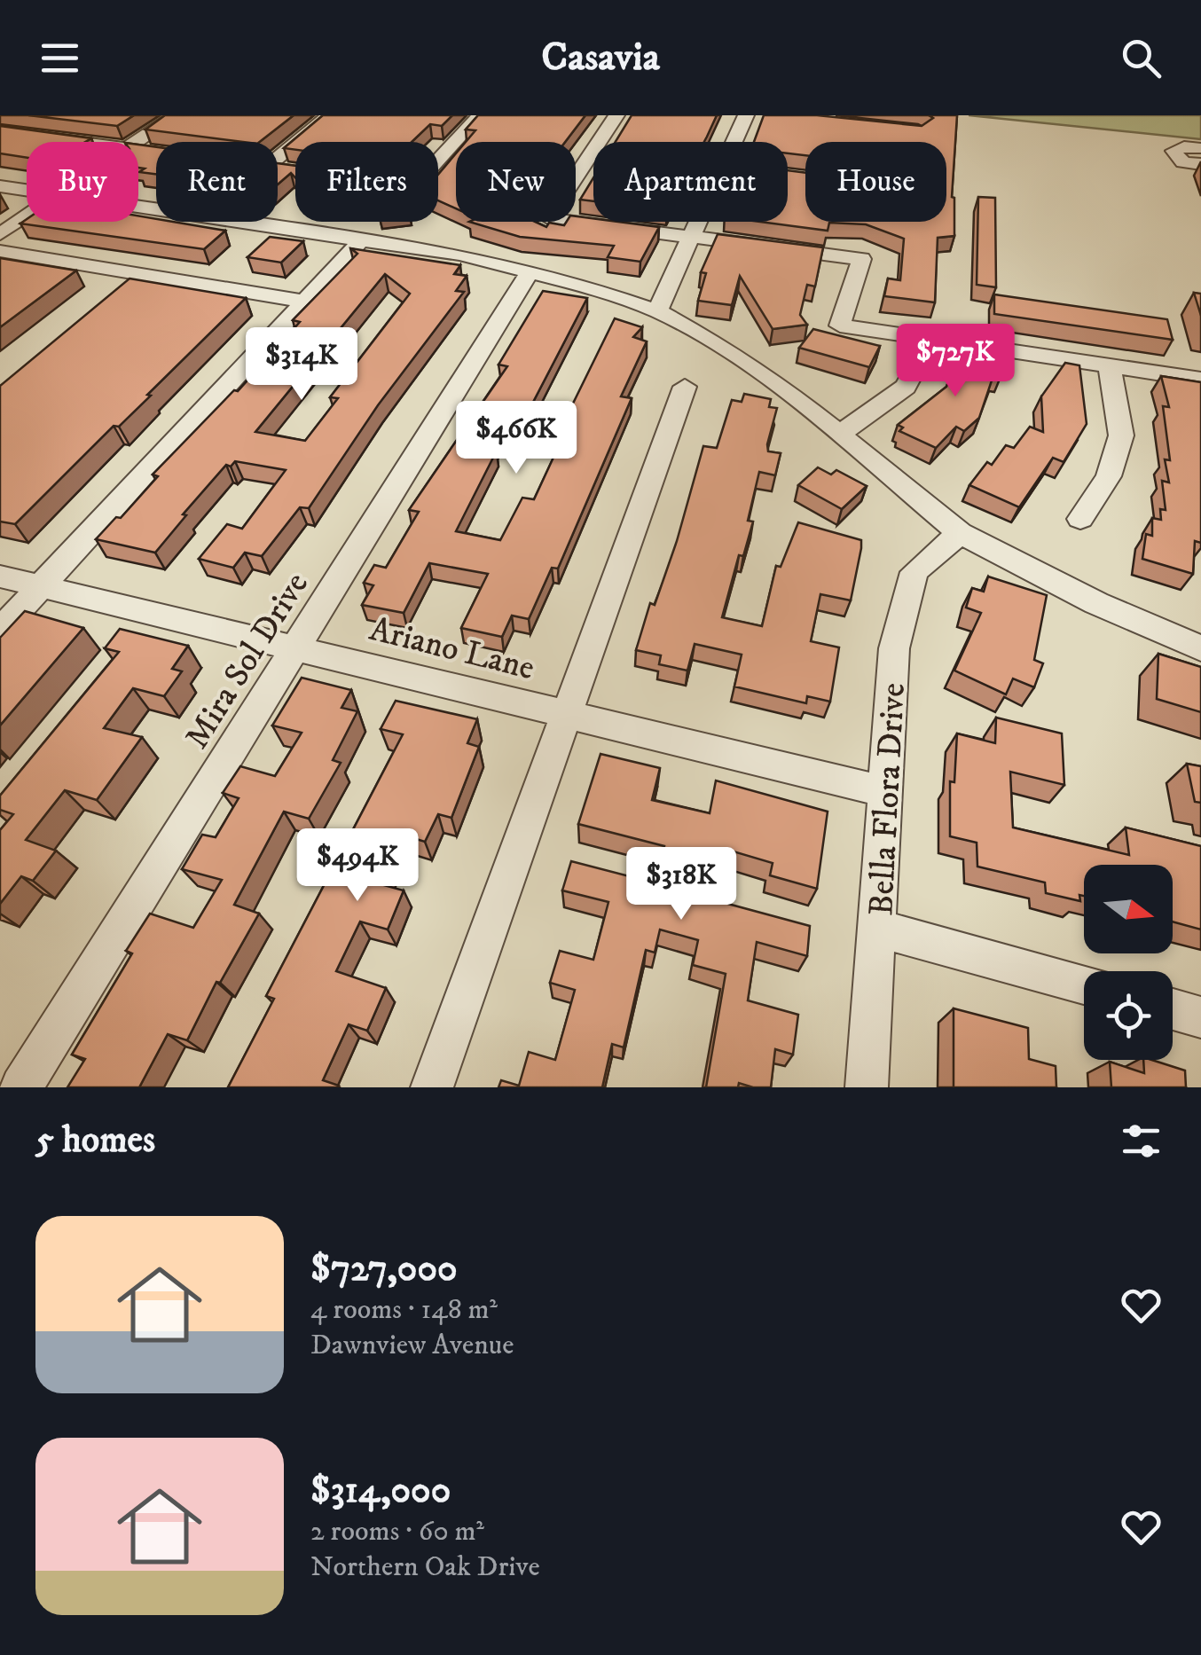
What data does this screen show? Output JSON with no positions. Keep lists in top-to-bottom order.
{
  "streets": {
    "street": ["Ariano Lane", "Mira Sol Drive", "Bella Flora Drive"]
  },
  "crossings": [
    ["Ariano Lane", "Mira Sol Drive"],
    ["Ariano Lane", "Bella Flora Drive"]
  ],
  "north": "right",
  "page": {
    "header": "Casavia",
    "chip": [
      "Buy",
      "Rent",
      "Filters",
      "New",
      "Apartment",
      "House"
    ],
    "price": [
      "$727K",
      "$314K",
      "$466K",
      "$494K",
      "$318K"
    ],
    "heading": "5 homes",
    "list": [
      {
        "name": "$727,000",
        "note": "4 rooms · 148 m² · Dawnview Avenue"
      },
      {
        "name": "$314,000",
        "note": "2 rooms · 60 m² · Northern Oak Drive"
      }
    ]
  }
}
